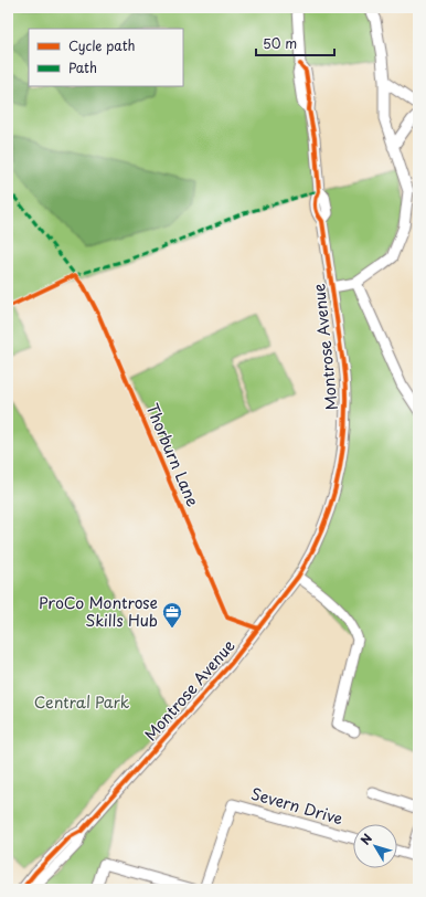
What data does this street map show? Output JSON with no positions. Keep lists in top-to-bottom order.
{
  "streets": {
    "street": ["Montrose Avenue", "Severn Drive"],
    "cycle path": ["Thorburn Lane"]
  },
  "parks": ["Central Park"],
  "places": {
    "office": ["ProCo Montrose Skills Hub"]
  },
  "legend": ["Cycle path", "Path"],
  "scale_bar": "50 m",
  "north": "top left"
}
